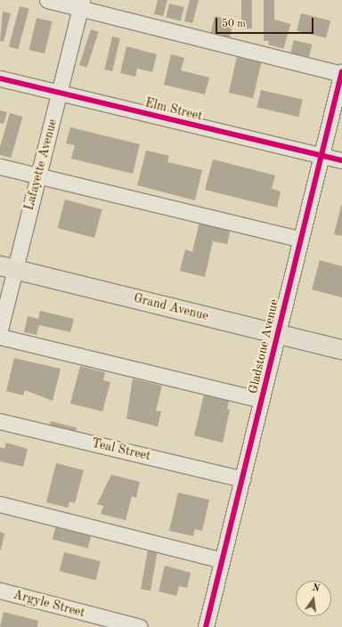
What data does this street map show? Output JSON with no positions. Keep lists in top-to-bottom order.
{
  "streets": {
    "main road": ["Grand Avenue"],
    "street": [
      "Elm Street",
      "Lafayette Avenue",
      "Gladstone Avenue",
      "Teal Street",
      "Argyle Street"
    ]
  },
  "crossings": [
    ["Elm Street", "Lafayette Avenue"],
    ["Elm Street", "Gladstone Avenue"],
    ["Lafayette Avenue", "Grand Avenue"],
    ["Grand Avenue", "Gladstone Avenue"],
    ["Gladstone Avenue", "Teal Street"]
  ],
  "scale_bar": "50 m",
  "north": "top"
}
